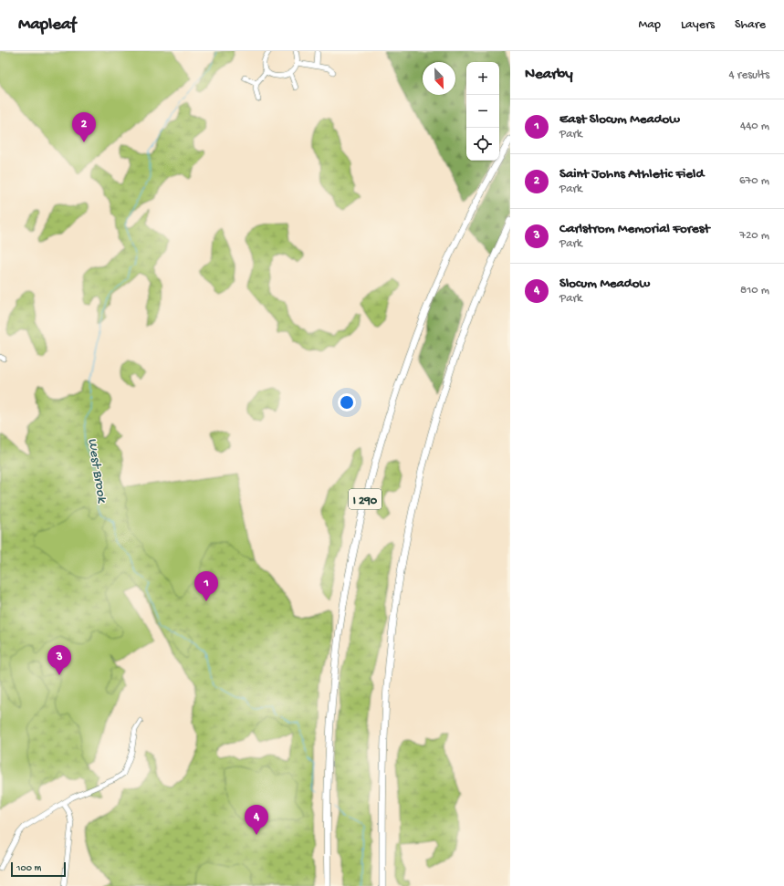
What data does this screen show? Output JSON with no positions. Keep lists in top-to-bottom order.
{
  "streets": {
    "highway": ["I 290"]
  },
  "water": ["West Brook"],
  "scale_bar": "100 m",
  "north": "bottom right",
  "page": {
    "header": "Mapleaf",
    "nav": ["Map", "Layers", "Share"],
    "heading": ["Nearby", "4 results"],
    "map_buttons": ["+", "−"],
    "list": [
      {
        "mark": "1",
        "name": "East Slocum Meadow",
        "note": "Park",
        "value": "440 m"
      },
      {
        "mark": "2",
        "name": "Saint Johns Athletic Field",
        "note": "Park",
        "value": "670 m"
      },
      {
        "mark": "3",
        "name": "Carlstrom Memorial Forest",
        "note": "Park",
        "value": "720 m"
      },
      {
        "mark": "4",
        "name": "Slocum Meadow",
        "note": "Park",
        "value": "810 m"
      }
    ],
    "pins": [
      "2",
      "1",
      "3",
      "4"
    ],
    "scale": "100 m"
  }
}
